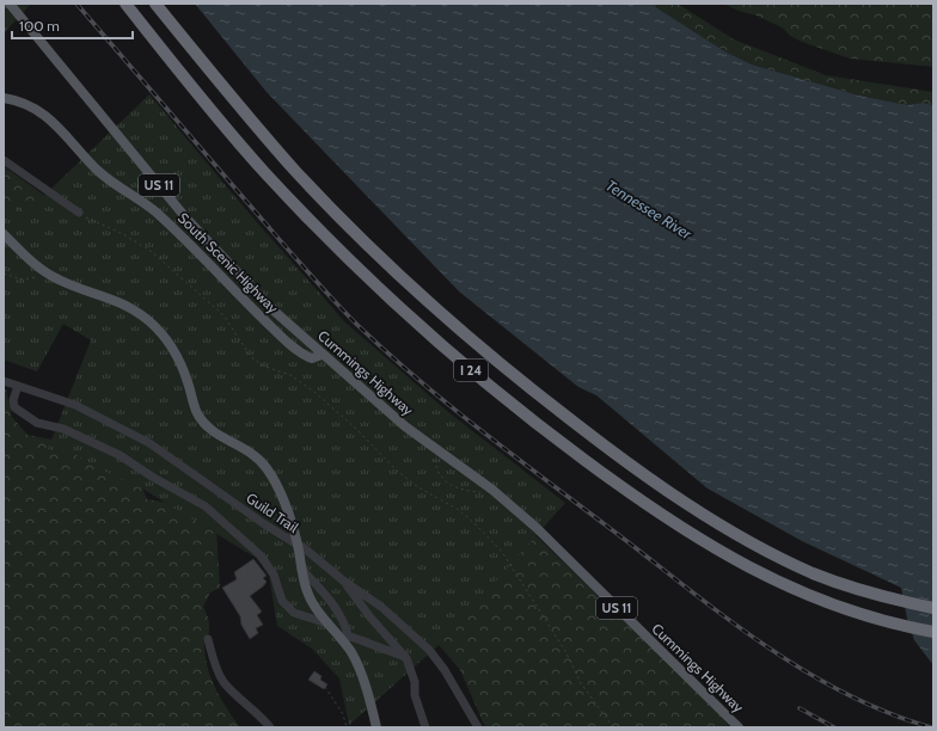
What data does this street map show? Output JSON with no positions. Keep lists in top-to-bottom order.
{
  "streets": {
    "highway": ["I 24"],
    "main road": ["US 11", "South Scenic Highway", "Cummings Highway"],
    "street": ["Guild Trail"]
  },
  "crossings": [
    ["South Scenic Highway", "Cummings Highway"]
  ],
  "water": ["Tennessee River"],
  "scale_bar": "100 m"
}
